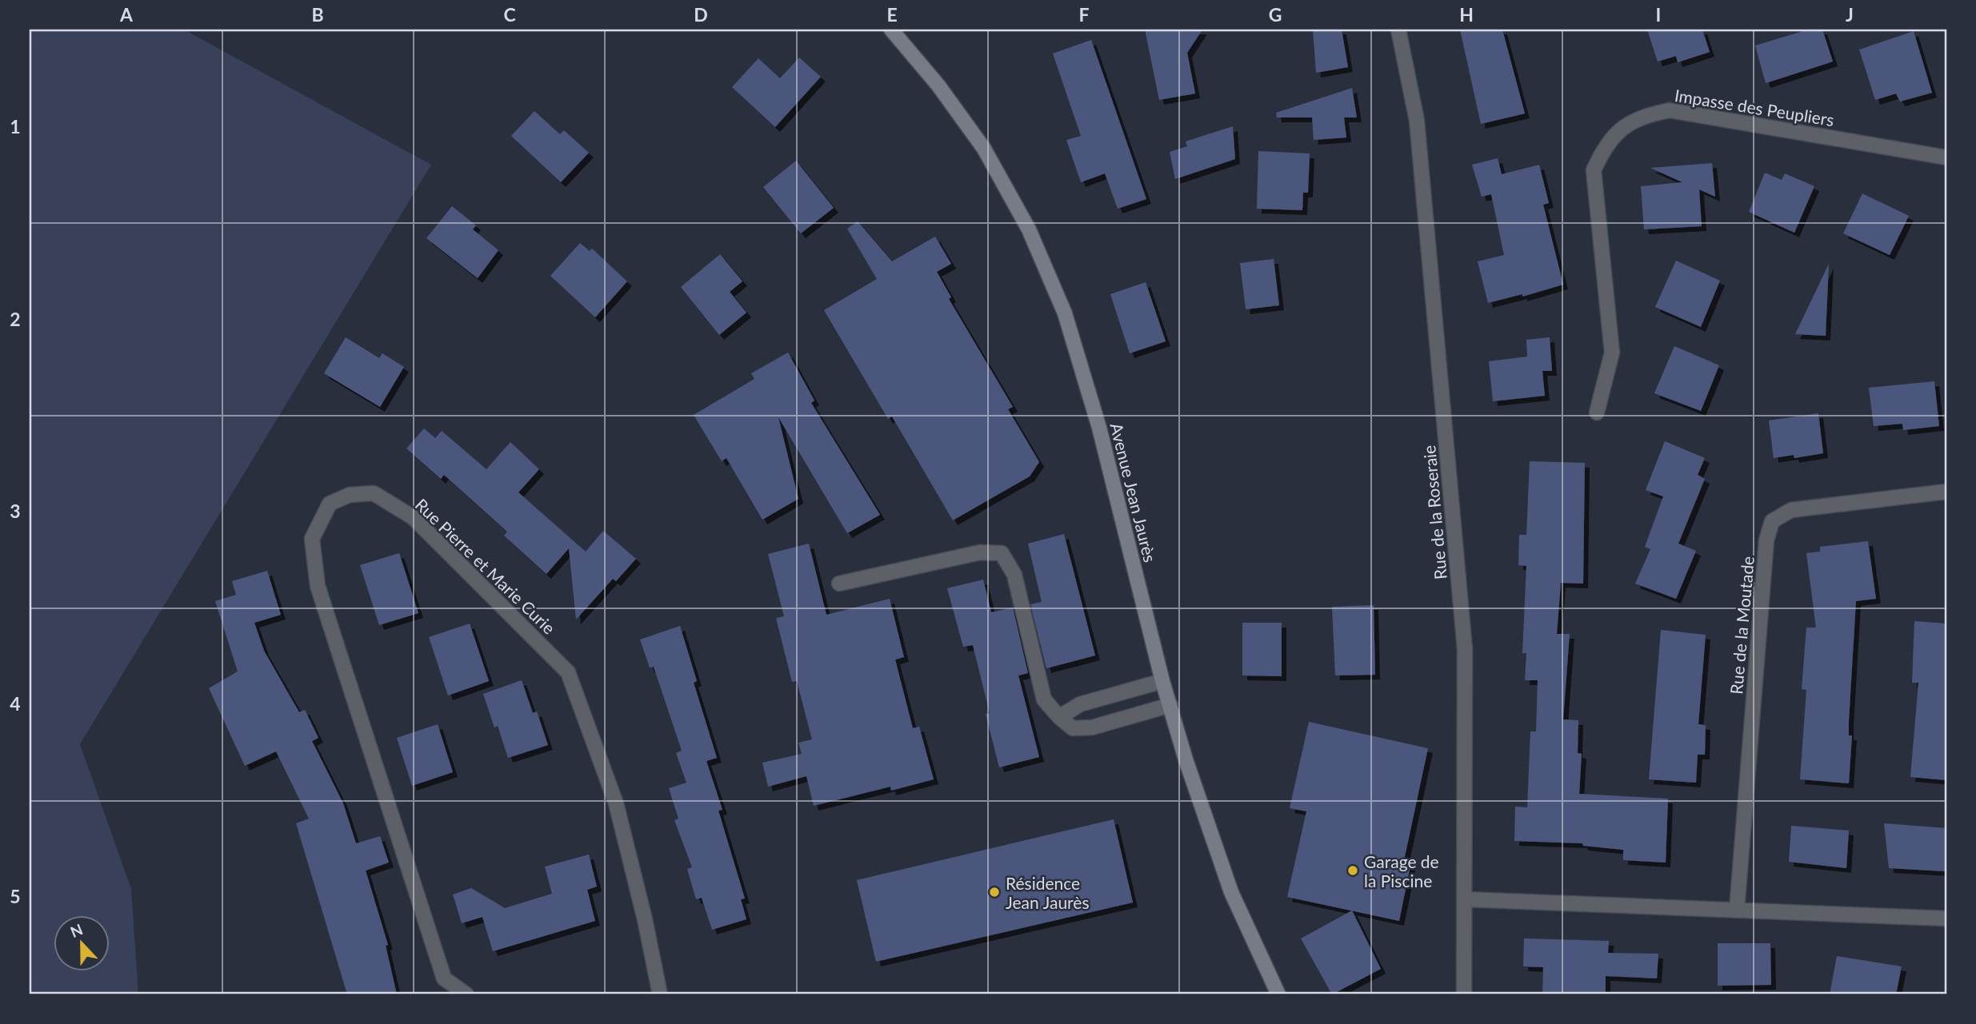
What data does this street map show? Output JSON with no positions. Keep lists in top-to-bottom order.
{
  "streets": {
    "main road": ["Avenue Jean Jaurès"],
    "street": [
      "Impasse des Peupliers",
      "Rue de la Roseraie",
      "Rue Pierre et Marie Curie",
      "Rue de la Moutade"
    ]
  },
  "places": ["Garage de la Piscine", "Résidence Jean Jaurès"],
  "north": "top",
  "grid": {
    "columns": [
      "A",
      "B",
      "C",
      "D",
      "E",
      "F",
      "G",
      "H",
      "I",
      "J"
    ],
    "rows": [
      "1",
      "2",
      "3",
      "4",
      "5"
    ]
  }
}
